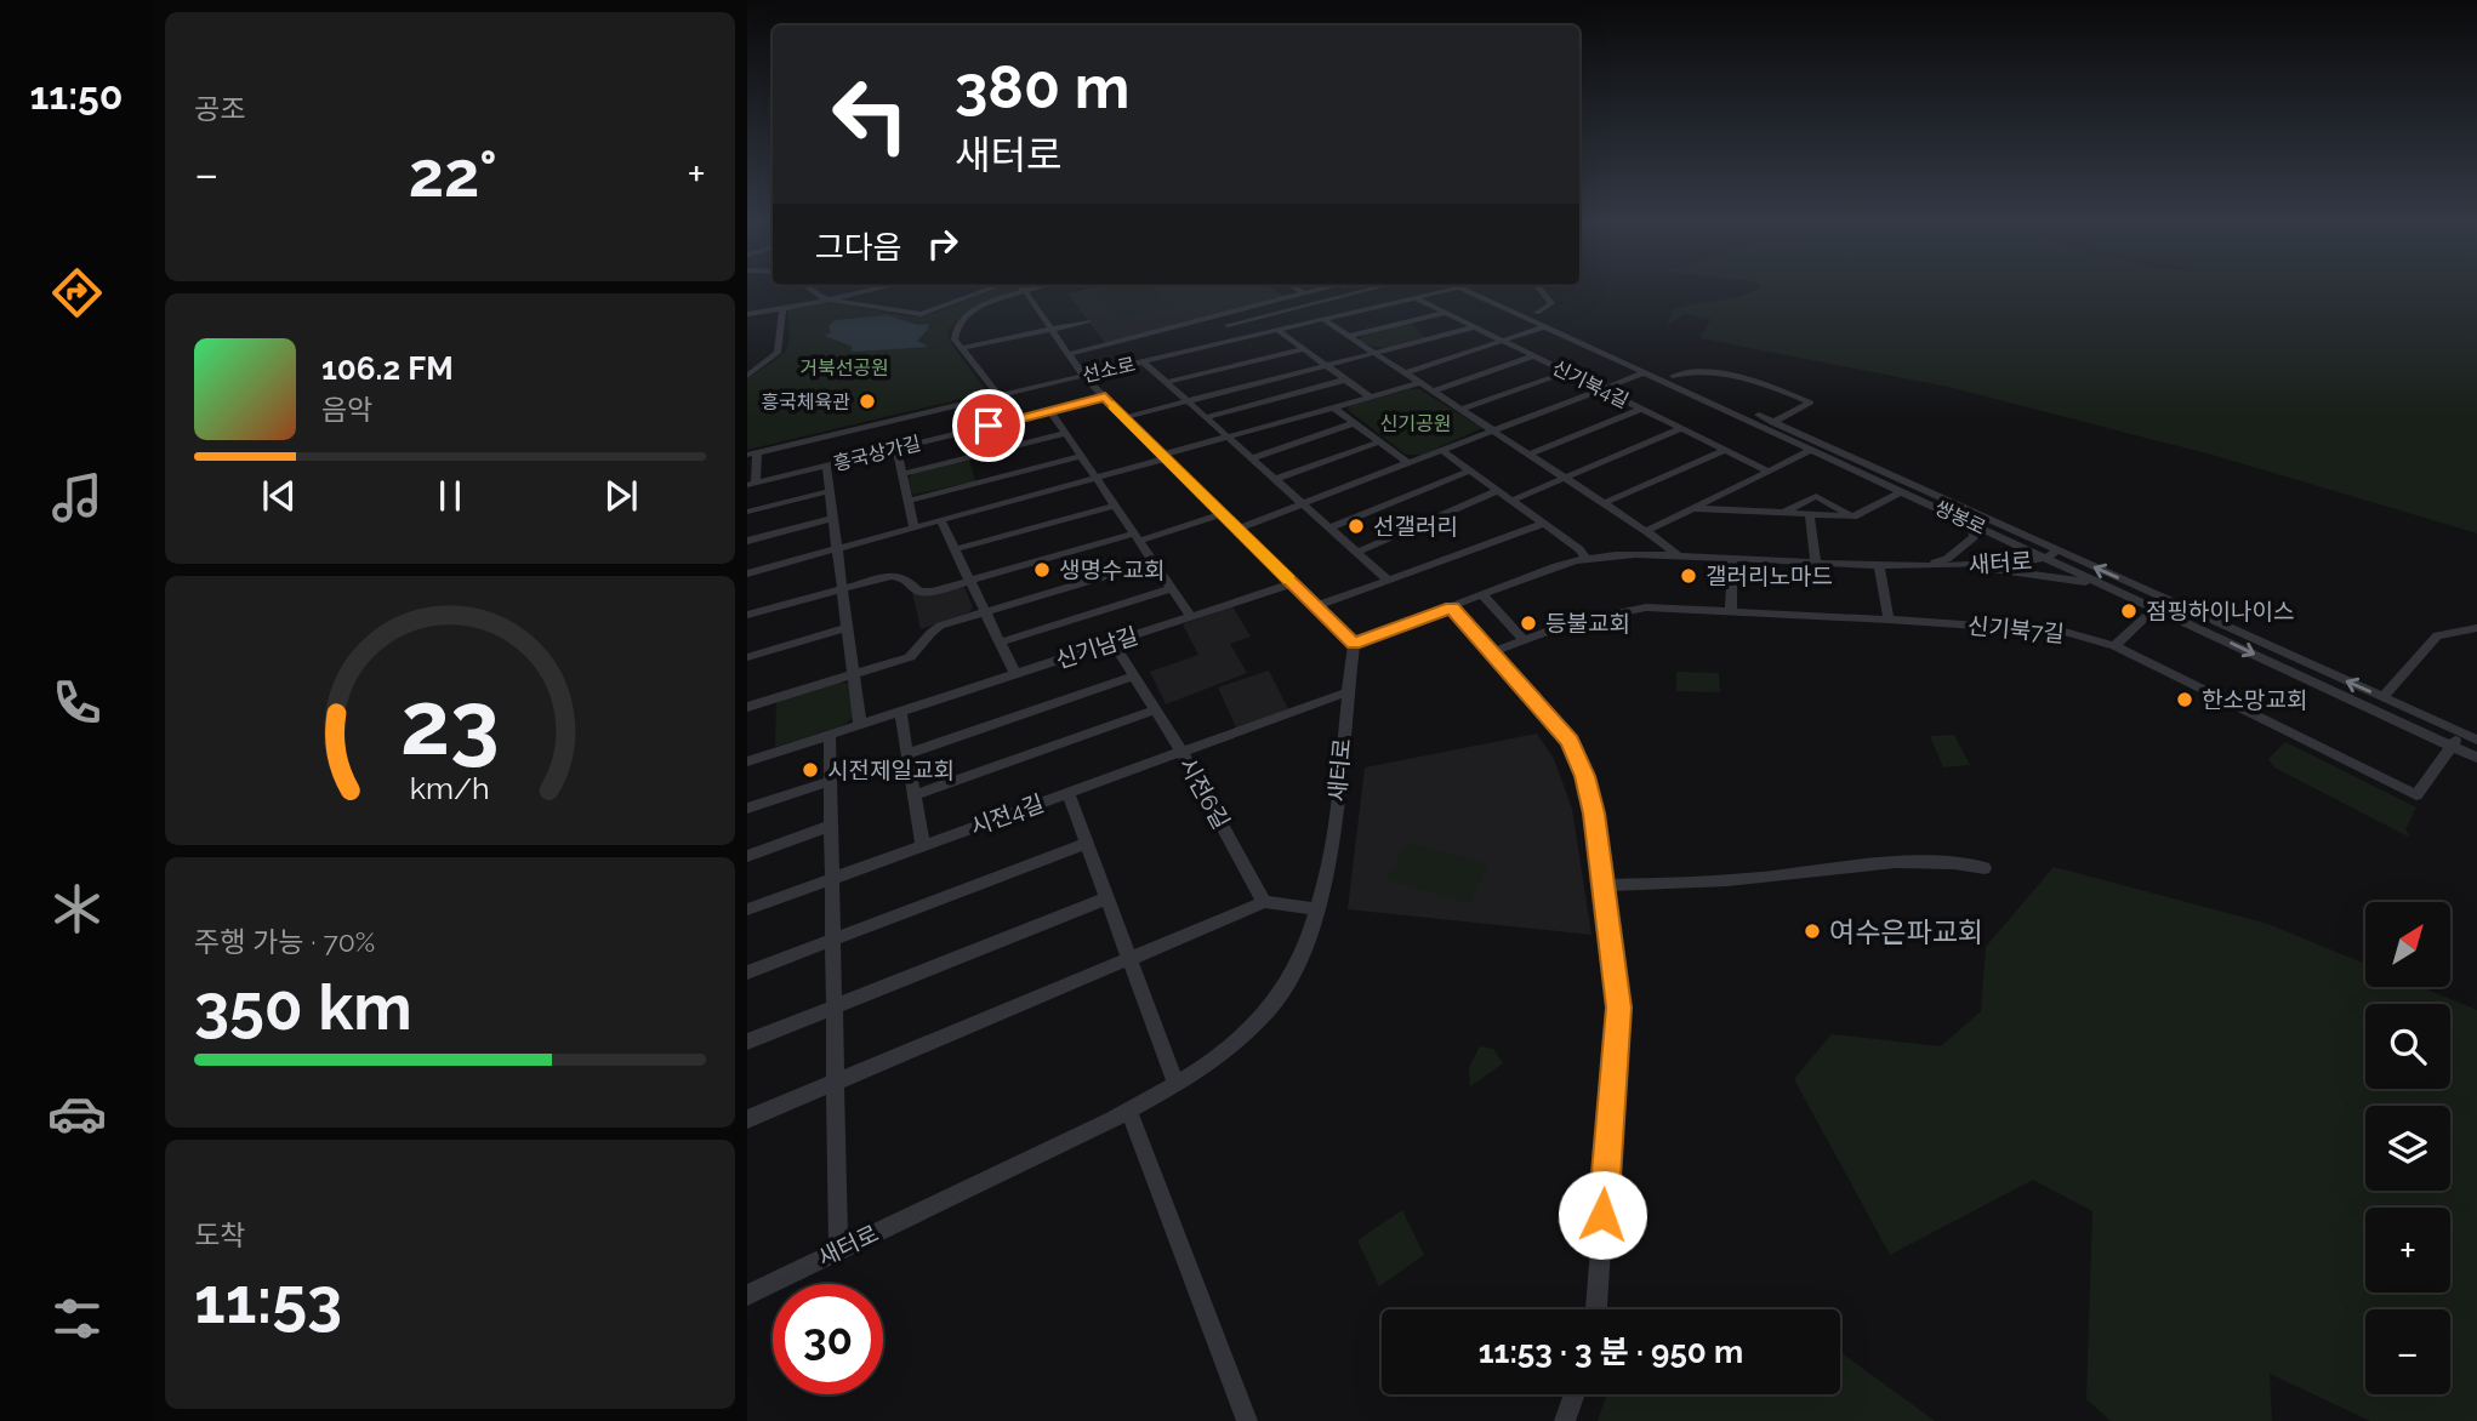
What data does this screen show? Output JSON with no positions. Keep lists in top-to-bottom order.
{
  "streets": {
    "street": [
      "선소로",
      "신기북4길",
      "흥국상가길",
      "쌍봉로",
      "새터로",
      "신기북7길",
      "신기남길",
      "시전6길",
      "시전4길"
    ]
  },
  "crossings": [
    ["선소로", "신기북4길"],
    ["쌍봉로", "새터로"],
    ["쌍봉로", "신기북7길"],
    ["새터로", "시전4길"],
    ["신기남길", "시전6길"],
    ["시전6길", "시전4길"]
  ],
  "parks": ["거북선공원", "신기공원"],
  "places": [
    "흥국체육관",
    "선갤러리",
    "생명수교회",
    "갤러리노마드",
    "점핑하이나이스",
    "등불교회",
    "한소망교회",
    "시전제일교회",
    "여수은파교회"
  ],
  "north": "top right",
  "page": {
    "tabs": "11:50",
    "tile": [
      "공조",
      ["주행 가능 · 70%", "350 km"],
      ["도착", "11:53"]
    ],
    "turn": ["380 m", "새터로"],
    "heat": ["−", "22°", "+"],
    "then": "그다음",
    "song": ["106.2 FM", "음악"],
    "map_buttons": ["+", "−"],
    "limit": "30",
    "trip": "11:53 · 3 분 · 950 m",
    "gauge": ["23", "km/h"]
  }
}
